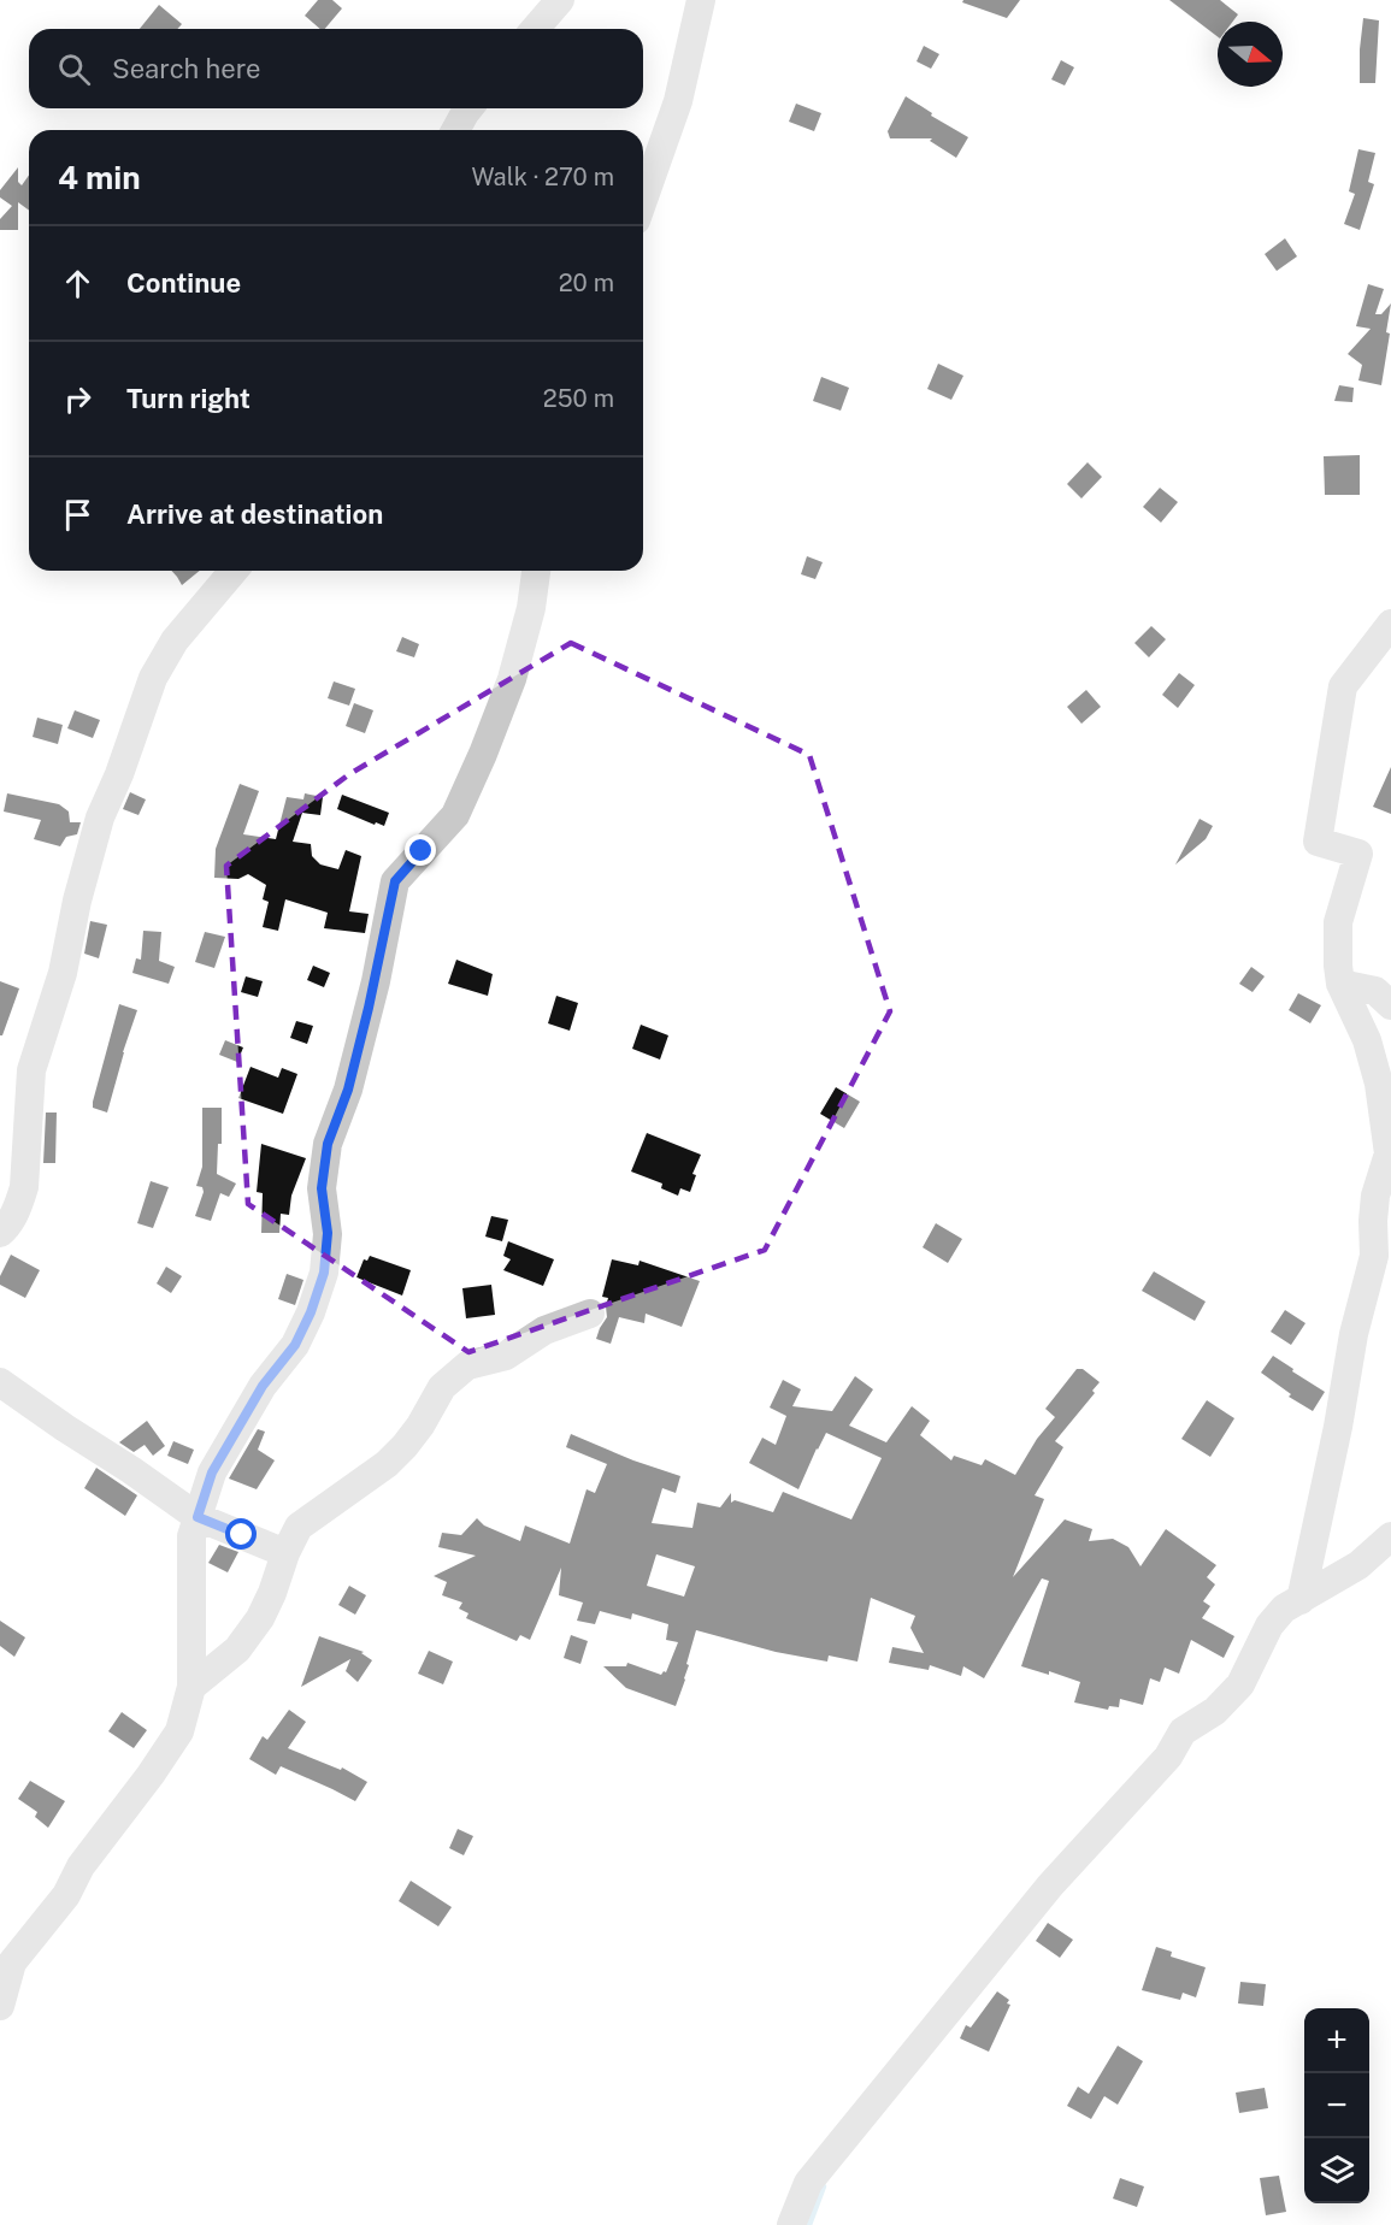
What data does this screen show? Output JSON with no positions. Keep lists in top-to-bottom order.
{
  "north": "right",
  "page": {
    "search": "Search here",
    "heading": ["4 min", "Walk · 270 m"],
    "list": [
      ["Continue", "20 m"],
      ["Turn right", "250 m"],
      "Arrive at destination"
    ],
    "map_buttons": ["+", "−"]
  }
}
